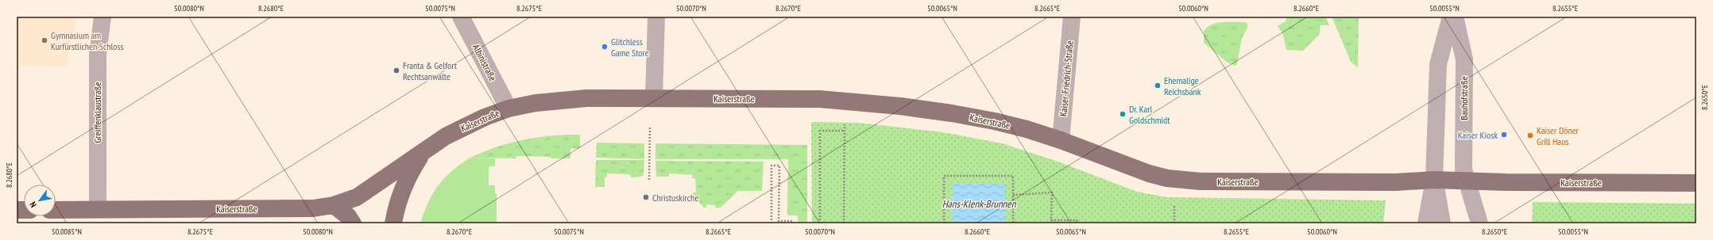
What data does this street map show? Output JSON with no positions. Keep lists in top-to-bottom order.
{
  "streets": {
    "main road": ["Kaiserstraße"],
    "street": [
      "Albinistraße",
      "Kaiser-Friedrich-Straße",
      "Bauhofstraße",
      "Greiffenklaustraße"
    ]
  },
  "crossings": [
    ["Albinistraße", "Kaiserstraße"],
    ["Kaiser-Friedrich-Straße", "Kaiserstraße"],
    ["Kaiserstraße", "Bauhofstraße"],
    ["Kaiserstraße", "Greiffenklaustraße"]
  ],
  "water": ["Hans-Klenk-Brunnen"],
  "places": [
    "Gymnasium am Kurfürstlichen Schloss",
    "Glitchless Game Store",
    "Franta & Gelfort Rechtsanwälte",
    "Ehemalige Reichsbank",
    "Dr. Karl Goldschmidt",
    "Kaiser Kiosk",
    "Kaiser Döner Grill Haus",
    "Christuskirche"
  ],
  "north": "bottom left",
  "coordinates": [
    "50.0080°N",
    "8.2680°E",
    "50.0075°N",
    "8.2675°E",
    "50.0070°N",
    "8.2670°E",
    "50.0065°N",
    "8.2665°E",
    "50.0060°N",
    "8.2660°E",
    "50.0055°N",
    "8.2655°E",
    "8.2650°E",
    "50.0085°N"
  ]
}
